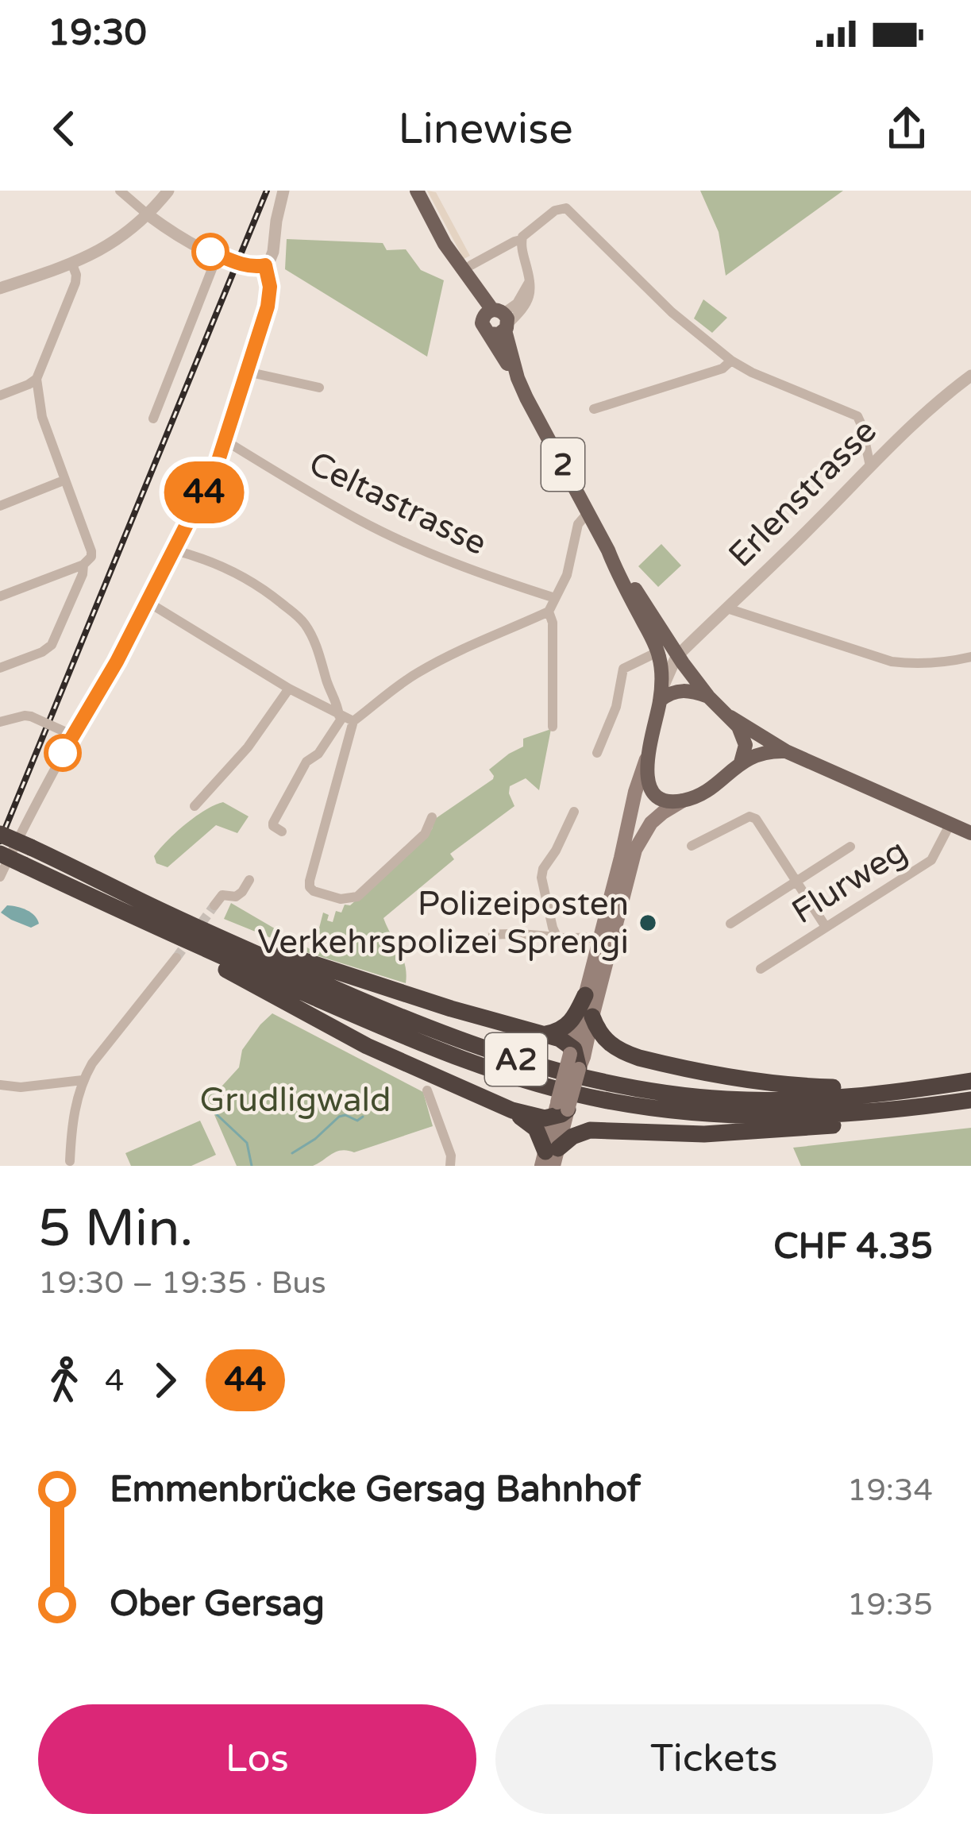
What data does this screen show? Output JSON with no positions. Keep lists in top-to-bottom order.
{
  "streets": {
    "highway": ["A2"],
    "main road": ["2"],
    "street": ["Erlenstrasse", "Celtastrasse", "Flurweg"]
  },
  "crossings": [
    ["2", "Erlenstrasse"],
    ["2", "Flurweg"]
  ],
  "parks": ["Grudligwald"],
  "places": ["Polizeiposten Verkehrspolizei Sprengi"],
  "lines": ["bus line 44"],
  "page": {
    "status": "19:30",
    "header": "Linewise",
    "on_map": "44",
    "heading": ["5 Min.", "19:30 – 19:35 · Bus", "CHF 4.35"],
    "legs": ["4", "44"],
    "list": [
      {
        "name": "Emmenbrücke Gersag Bahnhof",
        "value": "19:34"
      },
      {
        "name": "Ober Gersag",
        "value": "19:35"
      }
    ],
    "buttons": ["Los", "Tickets"]
  }
}
